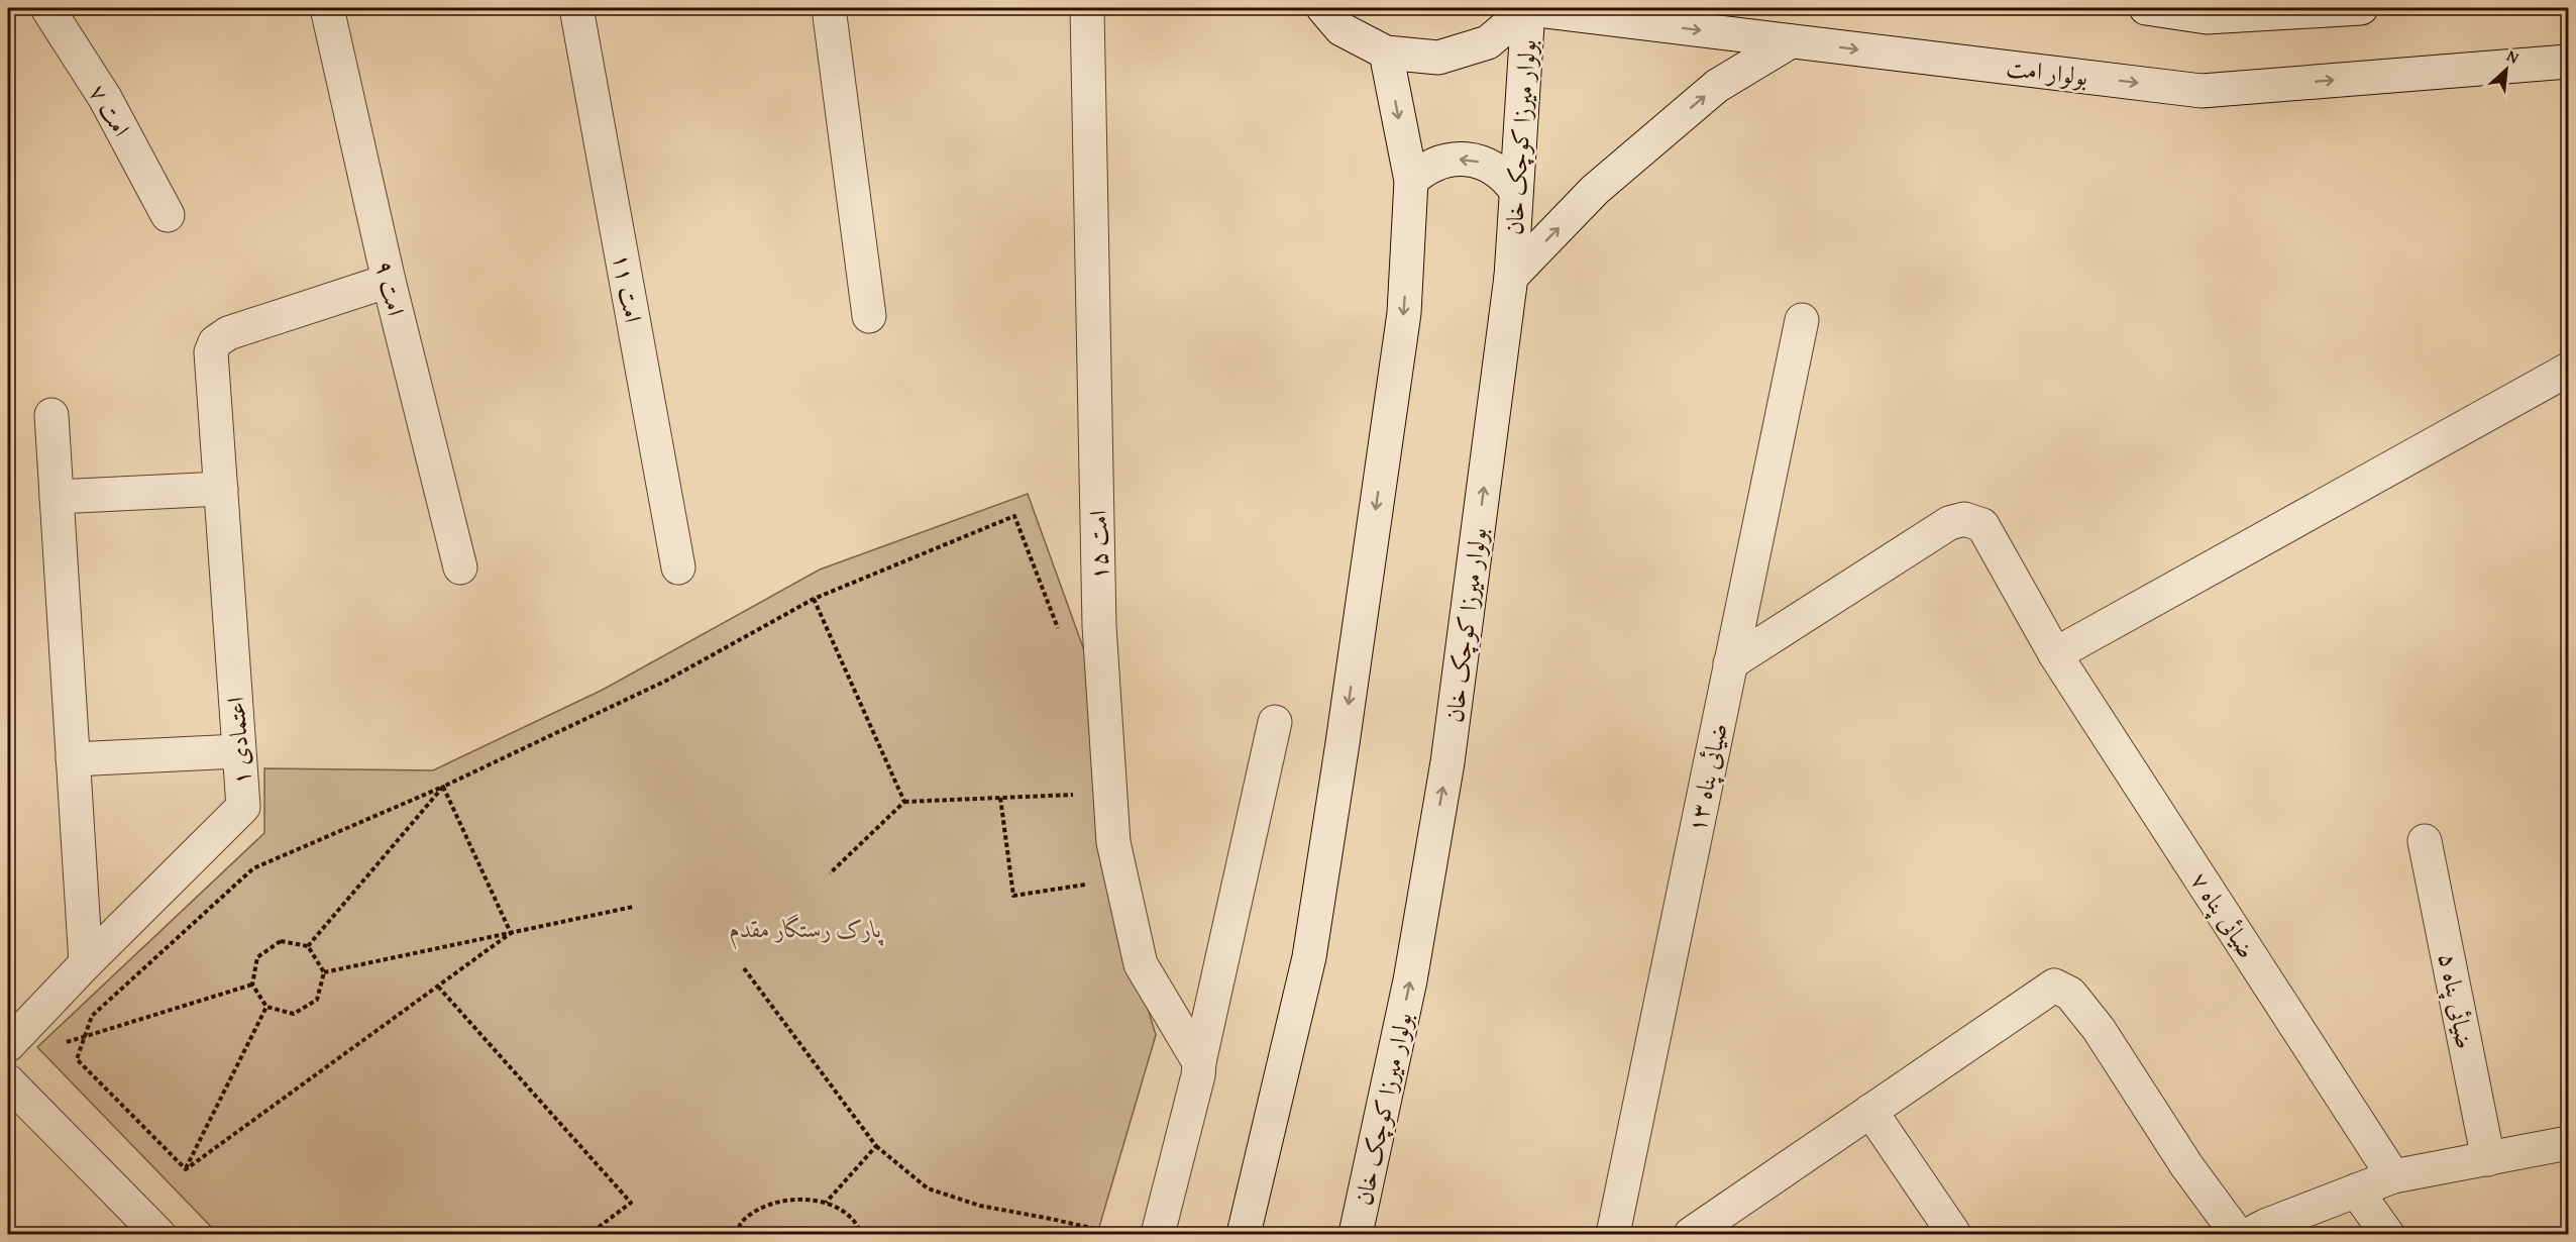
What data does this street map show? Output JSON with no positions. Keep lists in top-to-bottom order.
{
  "streets": {
    "street": [
      "بولوار امت",
      "امت ۷",
      "بولوار میرزا کوچک خان",
      "امت ۹",
      "امت ۱۱",
      "امت ۱۵",
      "اعتمادی ۱",
      "ضیائی پناه ۱۳",
      "ضیائی پناه ۷",
      "ضیائی پناه ۵"
    ]
  },
  "crossings": [
    ["بولوار امت", "بولوار میرزا کوچک خان"],
    ["امت ۹", "اعتمادی ۱"],
    ["ضیائی پناه ۱۳", "ضیائی پناه ۷"]
  ],
  "one_way": ["بولوار امت"],
  "parks": ["پارک رستگار مقدم"],
  "north": "top right"
}
